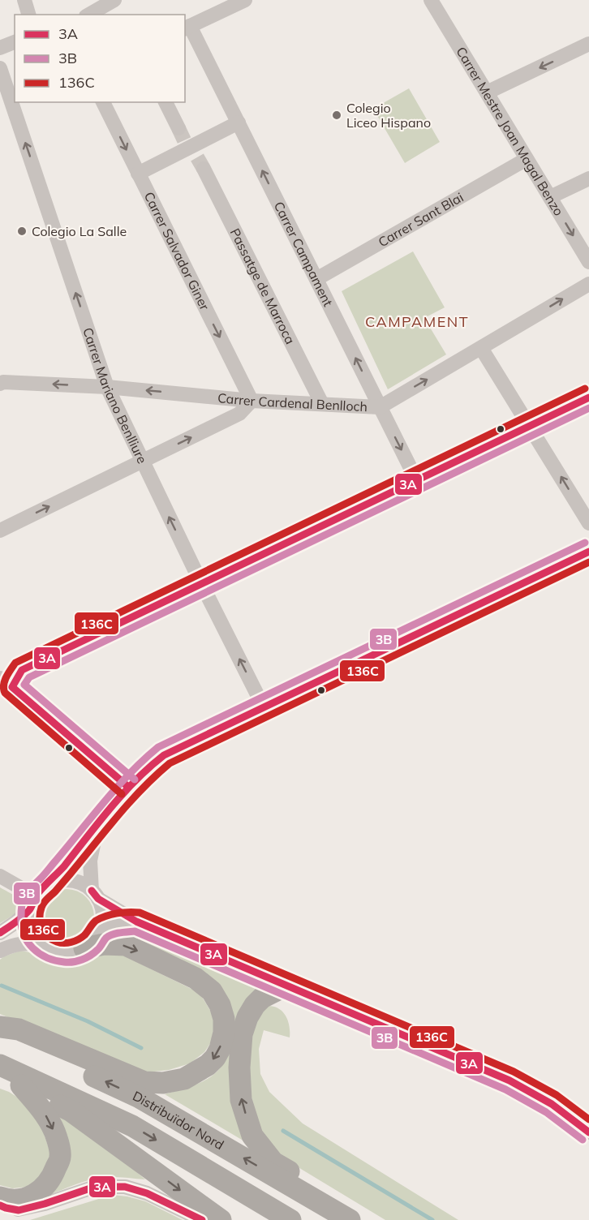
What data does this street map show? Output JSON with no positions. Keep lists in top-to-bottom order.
{
  "streets": {
    "highway": ["Distribuïdor Nord"],
    "street": [
      "Carrer Mestre Joan Magal Benzo",
      "Carrer Sant Blai",
      "Carrer Salvador Giner",
      "Carrer Campament",
      "Passatge de Marroca",
      "Carrer Mariano Benlliure",
      "Carrer Cardenal Benlloch"
    ]
  },
  "crossings": [
    ["Carrer Mestre Joan Magal Benzo", "Carrer Sant Blai"],
    ["Carrer Sant Blai", "Carrer Campament"],
    ["Carrer Salvador Giner", "Carrer Cardenal Benlloch"],
    ["Carrer Campament", "Carrer Cardenal Benlloch"],
    ["Passatge de Marroca", "Carrer Cardenal Benlloch"],
    ["Carrer Mariano Benlliure", "Carrer Cardenal Benlloch"]
  ],
  "one_way": ["Carrer Salvador Giner", "Carrer Mariano Benlliure"],
  "districts": ["CAMPAMENT"],
  "places": ["Colegio Liceo Hispano", "Colegio La Salle"],
  "lines": ["transit line 136C", "transit line 3A", "transit line 3B"],
  "legend": ["3A", "3B", "136C"]
}
